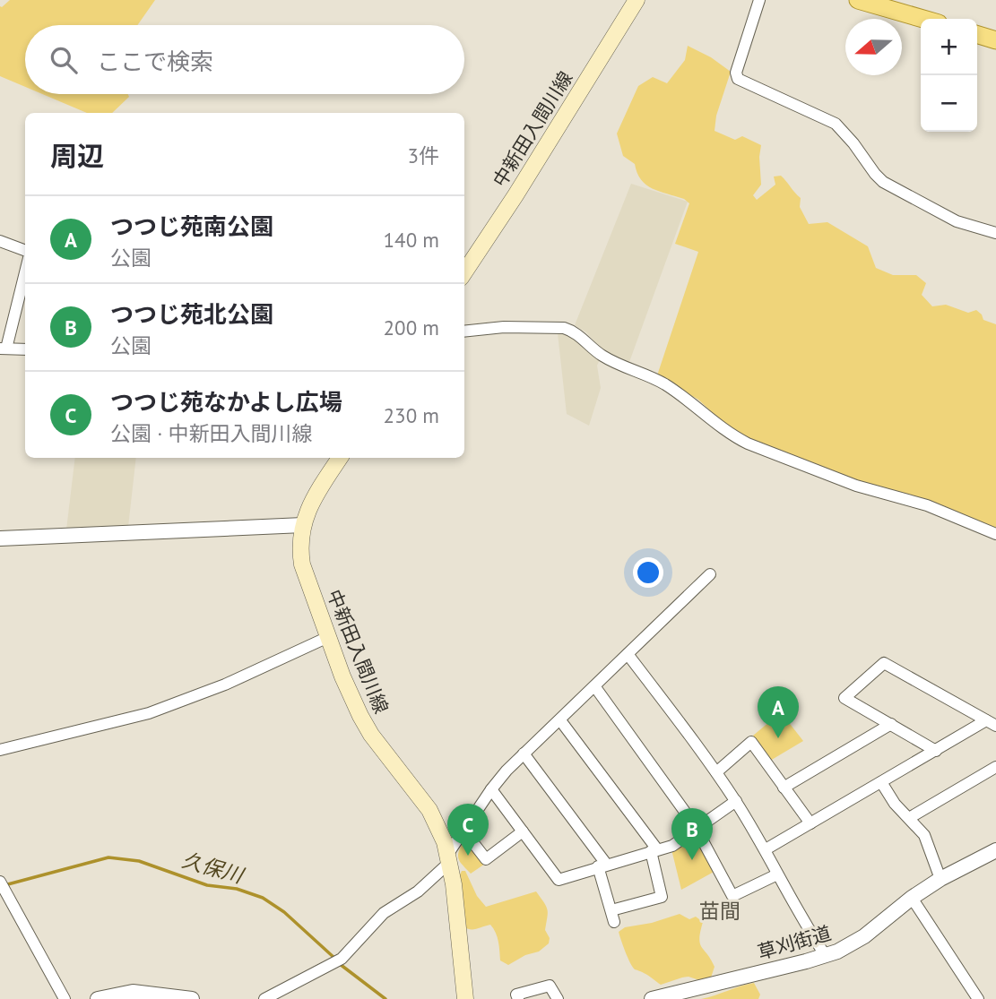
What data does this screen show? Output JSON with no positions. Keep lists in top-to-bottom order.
{
  "streets": {
    "main road": ["中新田入間川線"],
    "street": ["草刈街道"]
  },
  "districts": ["苗間"],
  "water": ["久保川"],
  "north": "left",
  "page": {
    "map_buttons": ["+", "−"],
    "search": "ここで検索",
    "heading": ["周辺", "3件"],
    "list": [
      {
        "mark": "A",
        "name": "つつじ苑南公園",
        "note": "公園",
        "value": "140 m"
      },
      {
        "mark": "B",
        "name": "つつじ苑北公園",
        "note": "公園",
        "value": "200 m"
      },
      {
        "mark": "C",
        "name": "つつじ苑なかよし広場",
        "note": "公園 · 中新田入間川線",
        "value": "230 m"
      }
    ],
    "pins": ["A", "C", "B"]
  }
}
